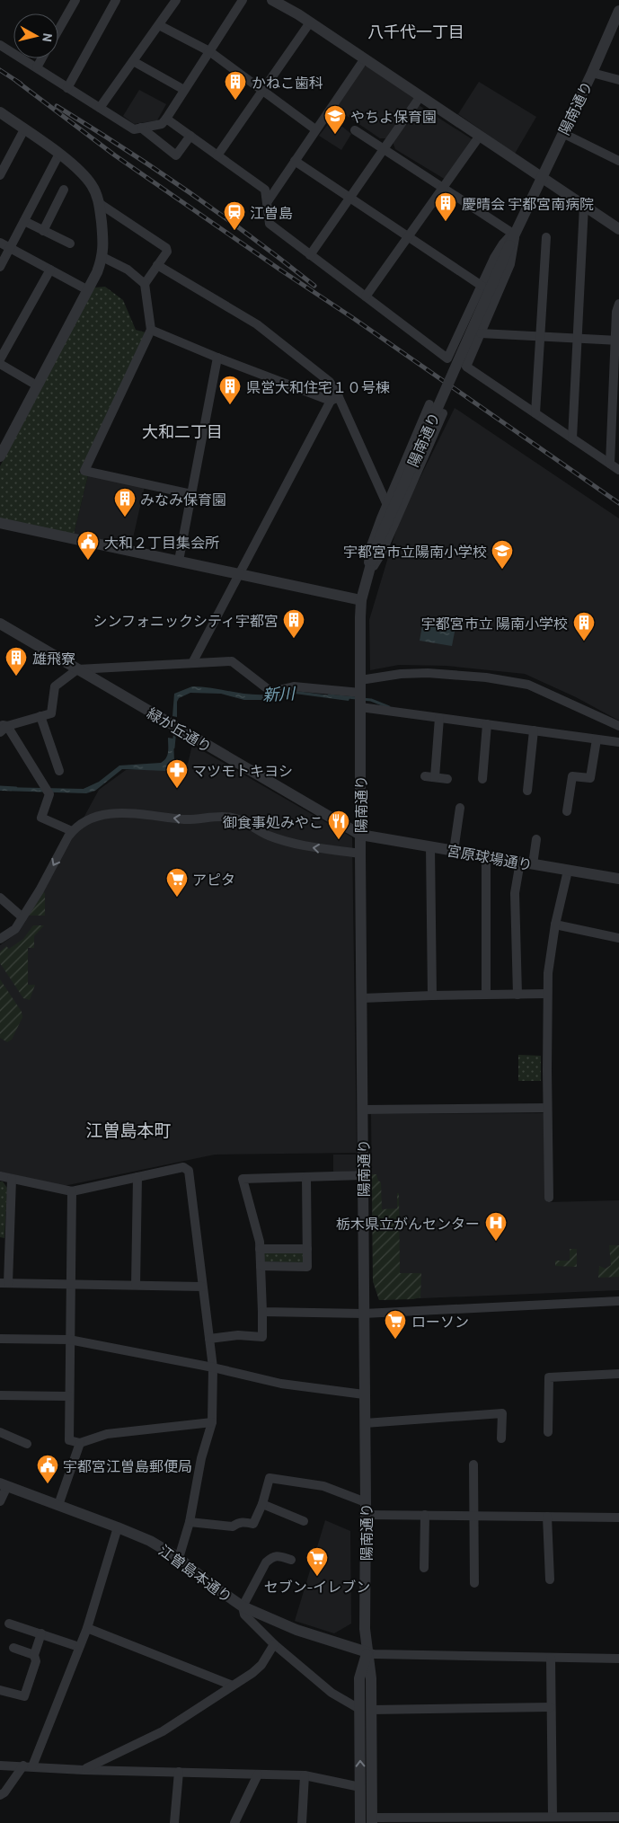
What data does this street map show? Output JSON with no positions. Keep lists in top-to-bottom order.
{
  "streets": {
    "street": [
      "陽南通り",
      "緑が丘通り",
      "宮原球場通り",
      "江曽島本通り"
    ]
  },
  "crossings": [
    ["陽南通り", "緑が丘通り"],
    ["陽南通り", "宮原球場通り"],
    ["陽南通り", "江曽島本通り"],
    ["緑が丘通り", "宮原球場通り"]
  ],
  "districts": ["八千代一丁目", "大和二丁目", "江曽島本町"],
  "water": ["新川"],
  "places": {
    "building": [
      "かねこ歯科",
      "慶晴会 宇都宮南病院",
      "県営大和住宅１０号棟",
      "みなみ保育園",
      "シンフォニックシティ宇都宮",
      "宇都宮市立 陽南小学校",
      "雄飛寮"
    ],
    "school or university": ["やちよ保育園", "宇都宮市立陽南小学校"],
    "station": ["江曽島"],
    "public building": ["大和２丁目集会所", "宇都宮江曽島郵便局"],
    "pharmacy": ["マツモトキヨシ"],
    "restaurant": ["御食事処みやこ"],
    "supermarket": ["アピタ", "ローソン", "セブン-イレブン"],
    "hospital": ["栃木県立がんセンター"]
  },
  "north": "right"
}
